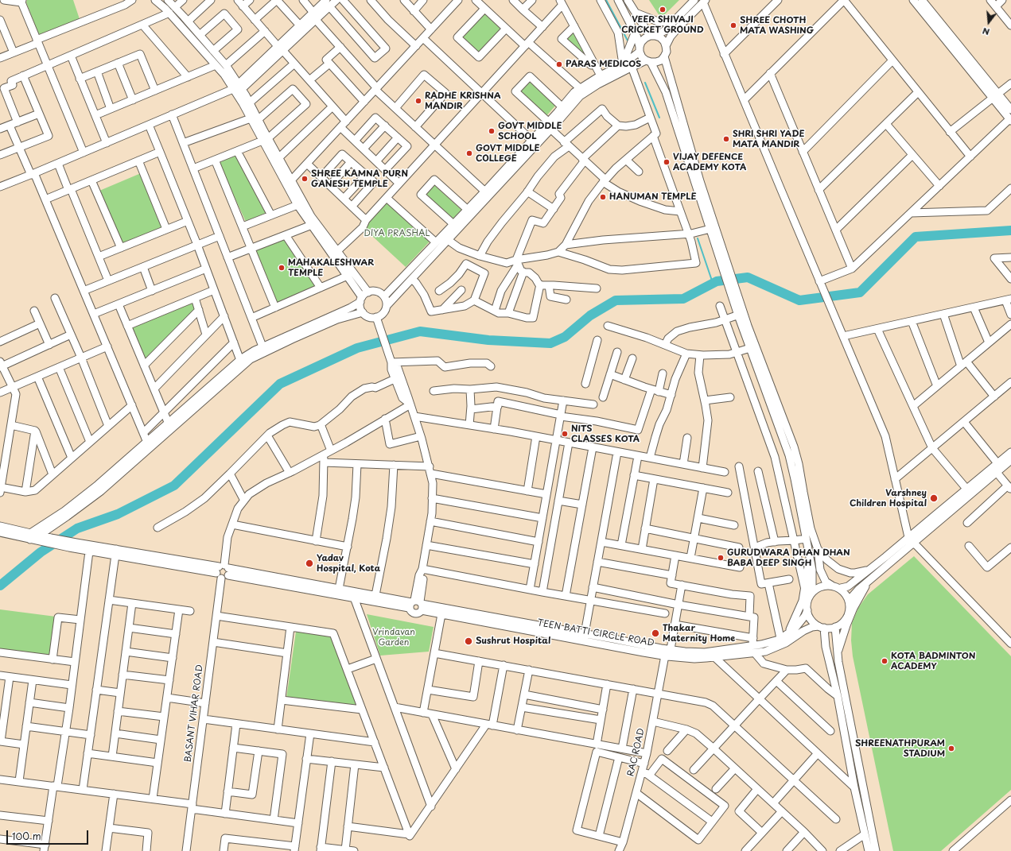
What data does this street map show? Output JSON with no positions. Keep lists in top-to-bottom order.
{
  "streets": {
    "street": ["TEEN BATTI CIRCLE ROAD", "BASANT VIHAR ROAD", "RAC ROAD"]
  },
  "crossings": [
    ["TEEN BATTI CIRCLE ROAD", "RAC ROAD"]
  ],
  "parks": ["DIYA PRASHAL", "Vrindavan Garden"],
  "places": [
    "VEER SHIVAJI CRICKET GROUND",
    "SHREE CHOTH MATA WASHING",
    "PARAS MEDICOS",
    "RADHE KRISHNA MANDIR",
    "GOVT MIDDLE SCHOOL",
    "SHRI SHRI YADE MATA MANDIR",
    "GOVT MIDDLE COLLEGE",
    "VIJAY DEFENCE ACADEMY KOTA",
    "SHREE KAMNA PURN GANESH TEMPLE",
    "HANUMAN TEMPLE",
    "MAHAKALESHWAR TEMPLE",
    "NITS CLASSES KOTA",
    "Varshney Children Hospital",
    "GURUDWARA DHAN DHAN BABA DEEP SINGH",
    "Yadav Hospital, Kota",
    "Thakar Maternity Home",
    "Sushrut Hospital",
    "KOTA BADMINTON ACADEMY",
    "SHREENATHPURAM STADIUM"
  ],
  "scale_bar": "100 m",
  "north": "bottom"
}
